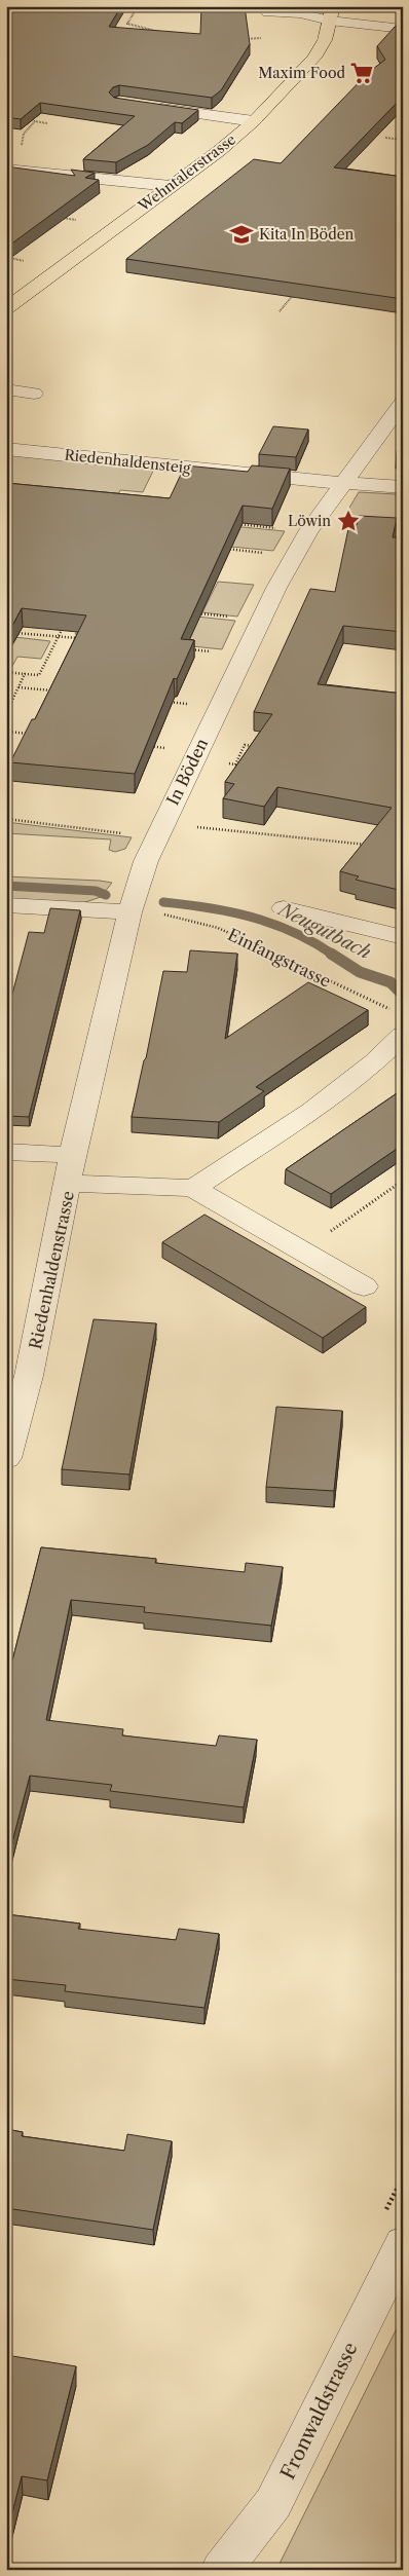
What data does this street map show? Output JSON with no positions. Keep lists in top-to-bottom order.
{
  "streets": {
    "main road": ["Wehntalerstrasse"],
    "street": [
      "Riedenhaldensteig",
      "In Böden",
      "Riedenhaldenstrasse",
      "Fronwaldstrasse"
    ],
    "path": ["Einfangstrasse"]
  },
  "crossings": [
    ["Riedenhaldensteig", "In Böden"],
    ["In Böden", "Riedenhaldenstrasse"]
  ],
  "water": ["Neugutbach"],
  "places": {
    "supermarket": ["Maxim Food"],
    "school or university": ["Kita In Böden"],
    "place": ["Löwin"]
  }
}
